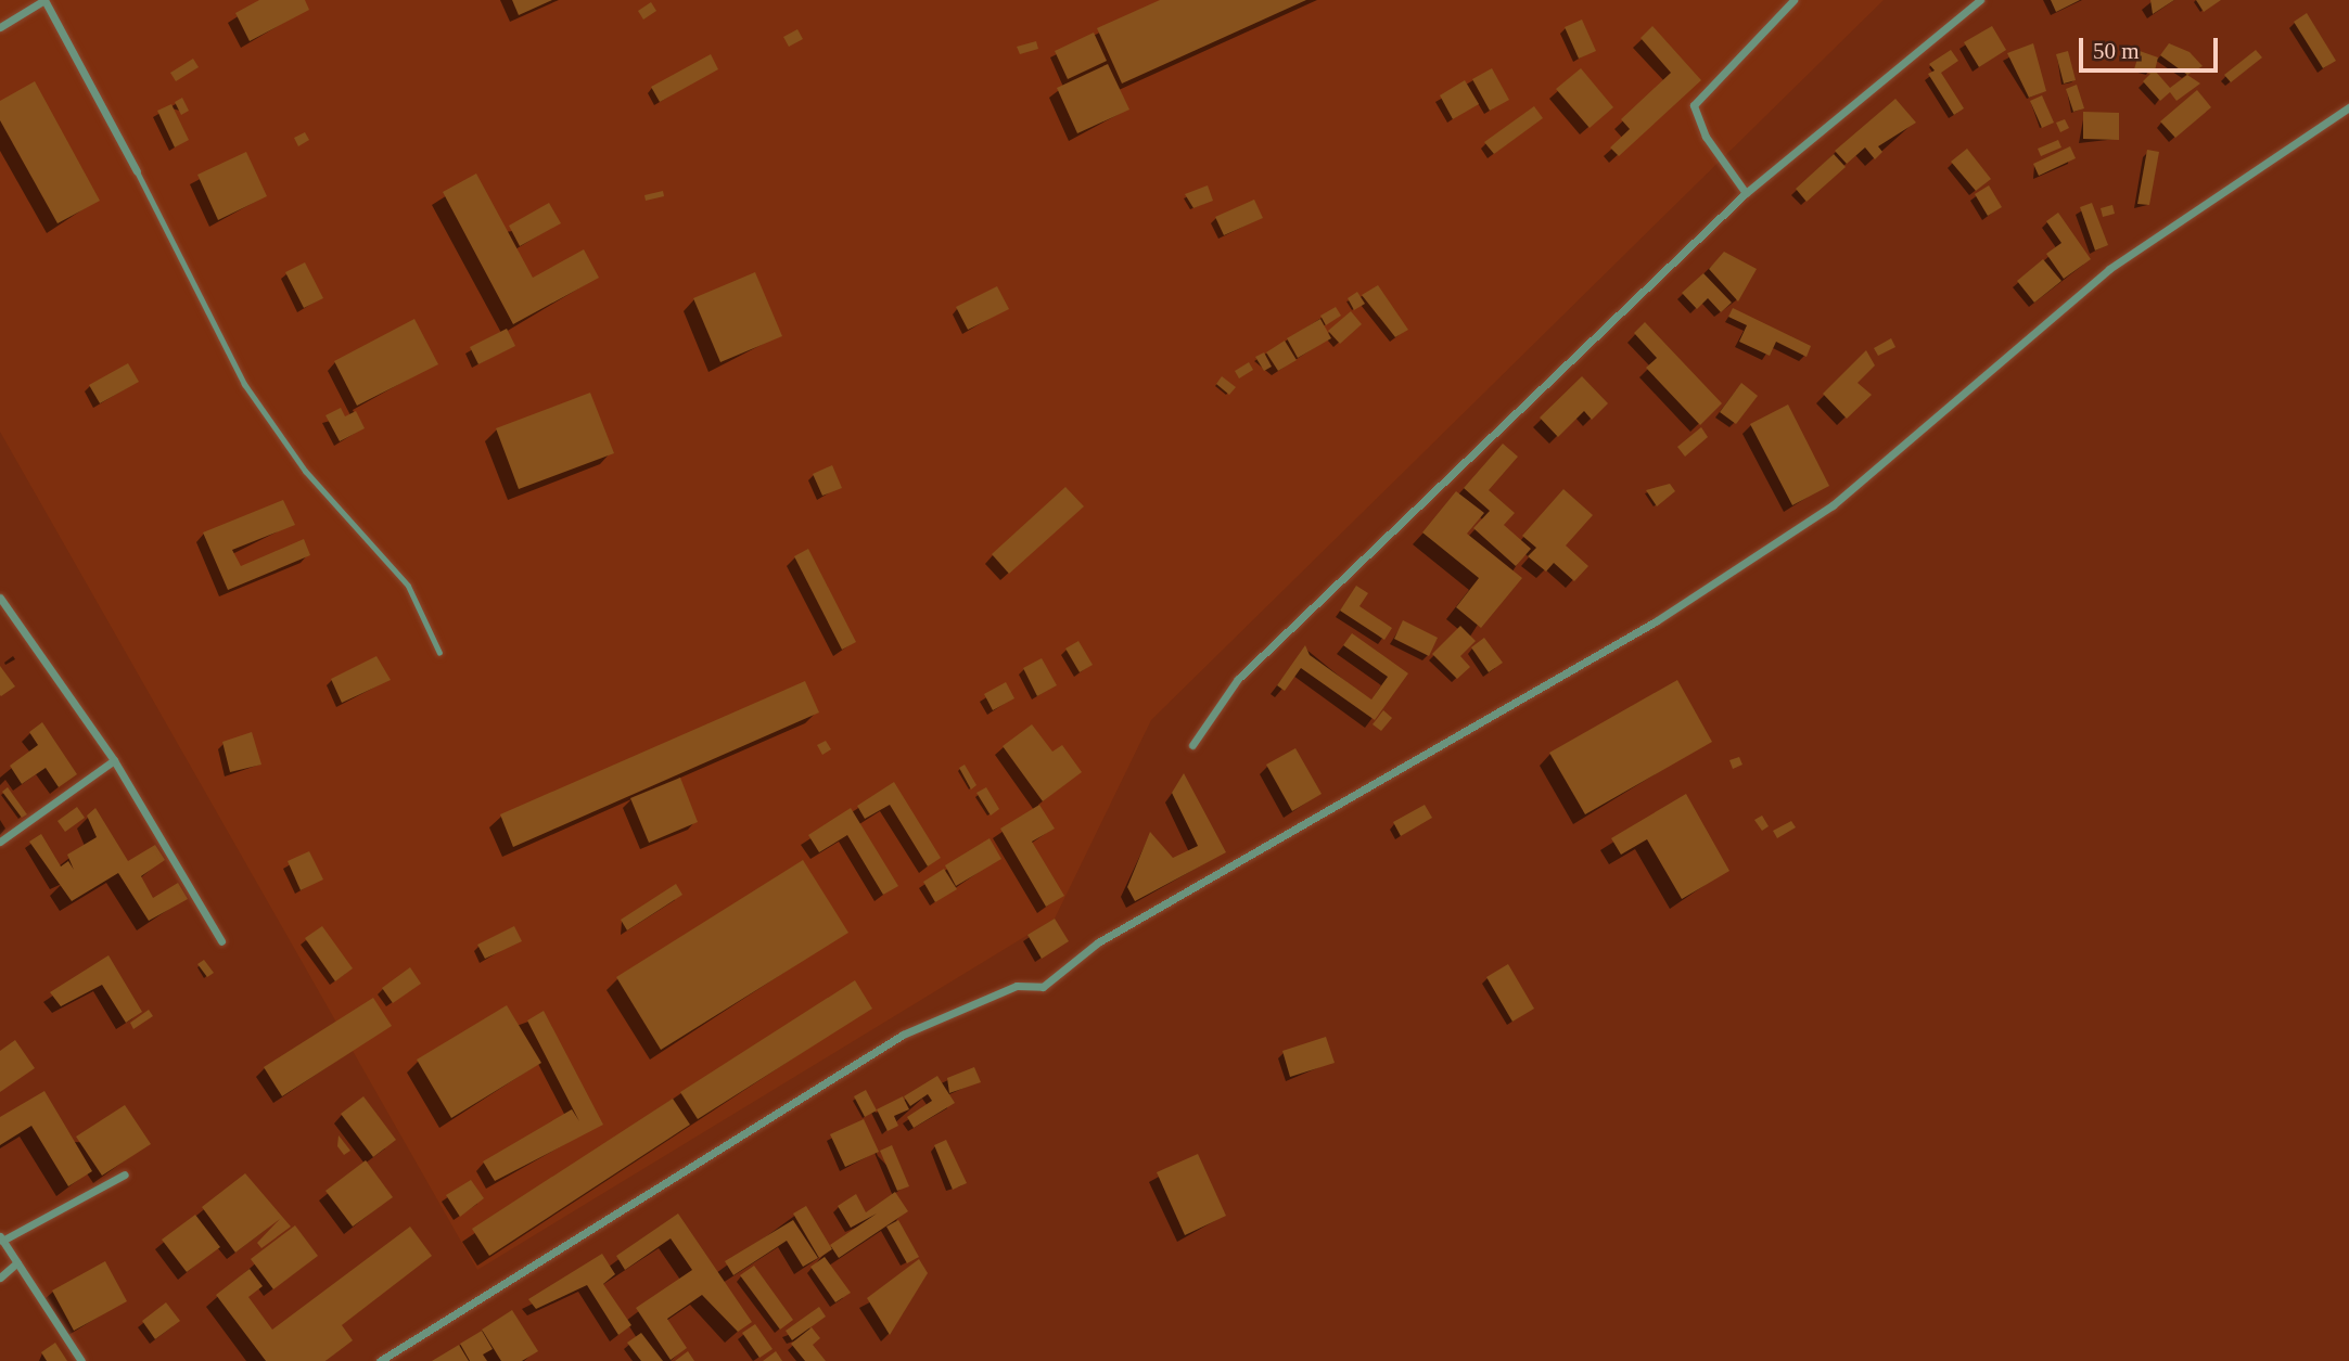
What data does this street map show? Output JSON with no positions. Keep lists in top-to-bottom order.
{
  "scale_bar": "50 m"
}
